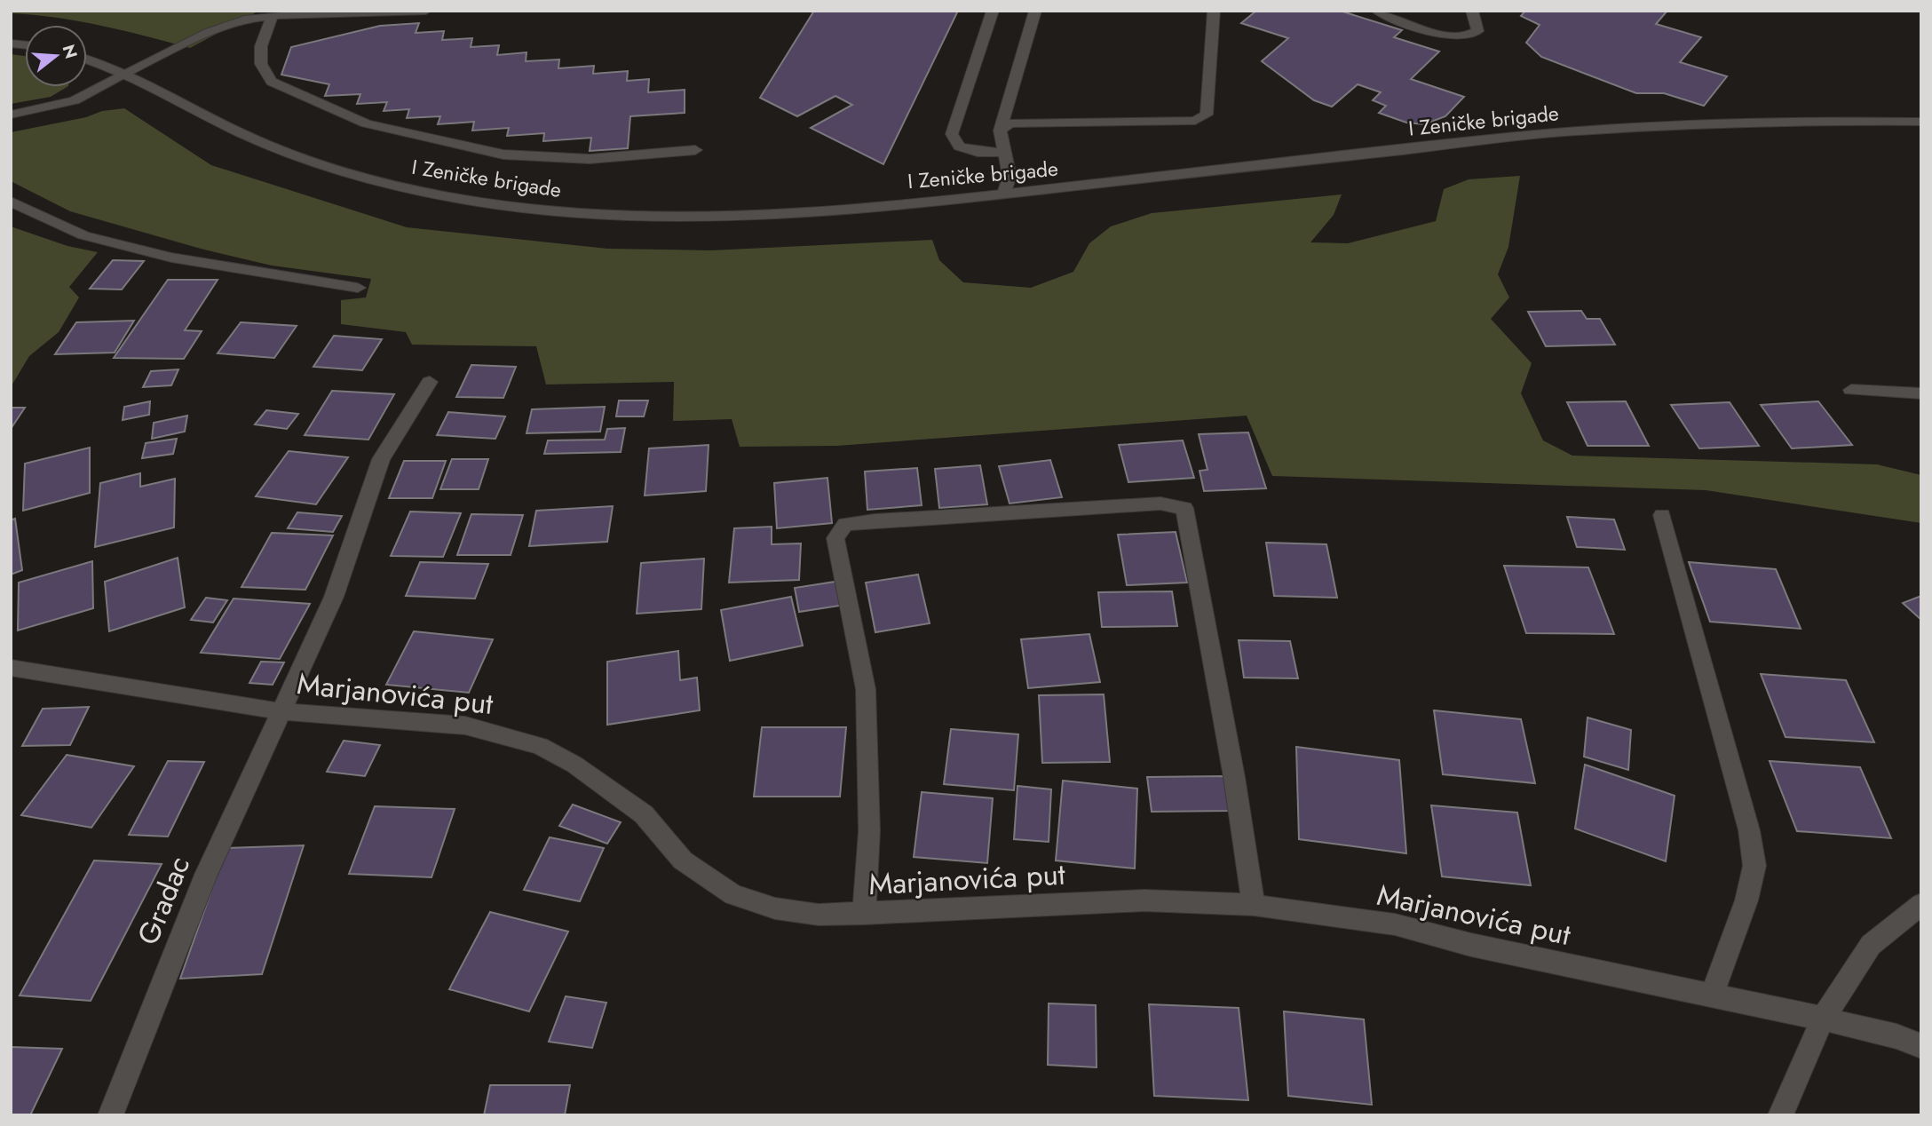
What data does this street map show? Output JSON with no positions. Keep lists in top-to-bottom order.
{
  "streets": {
    "street": ["I Zeničke brigade", "Marjanovića put", "Gradac"]
  },
  "crossings": [
    ["Marjanovića put", "Gradac"]
  ],
  "north": "right"
}
